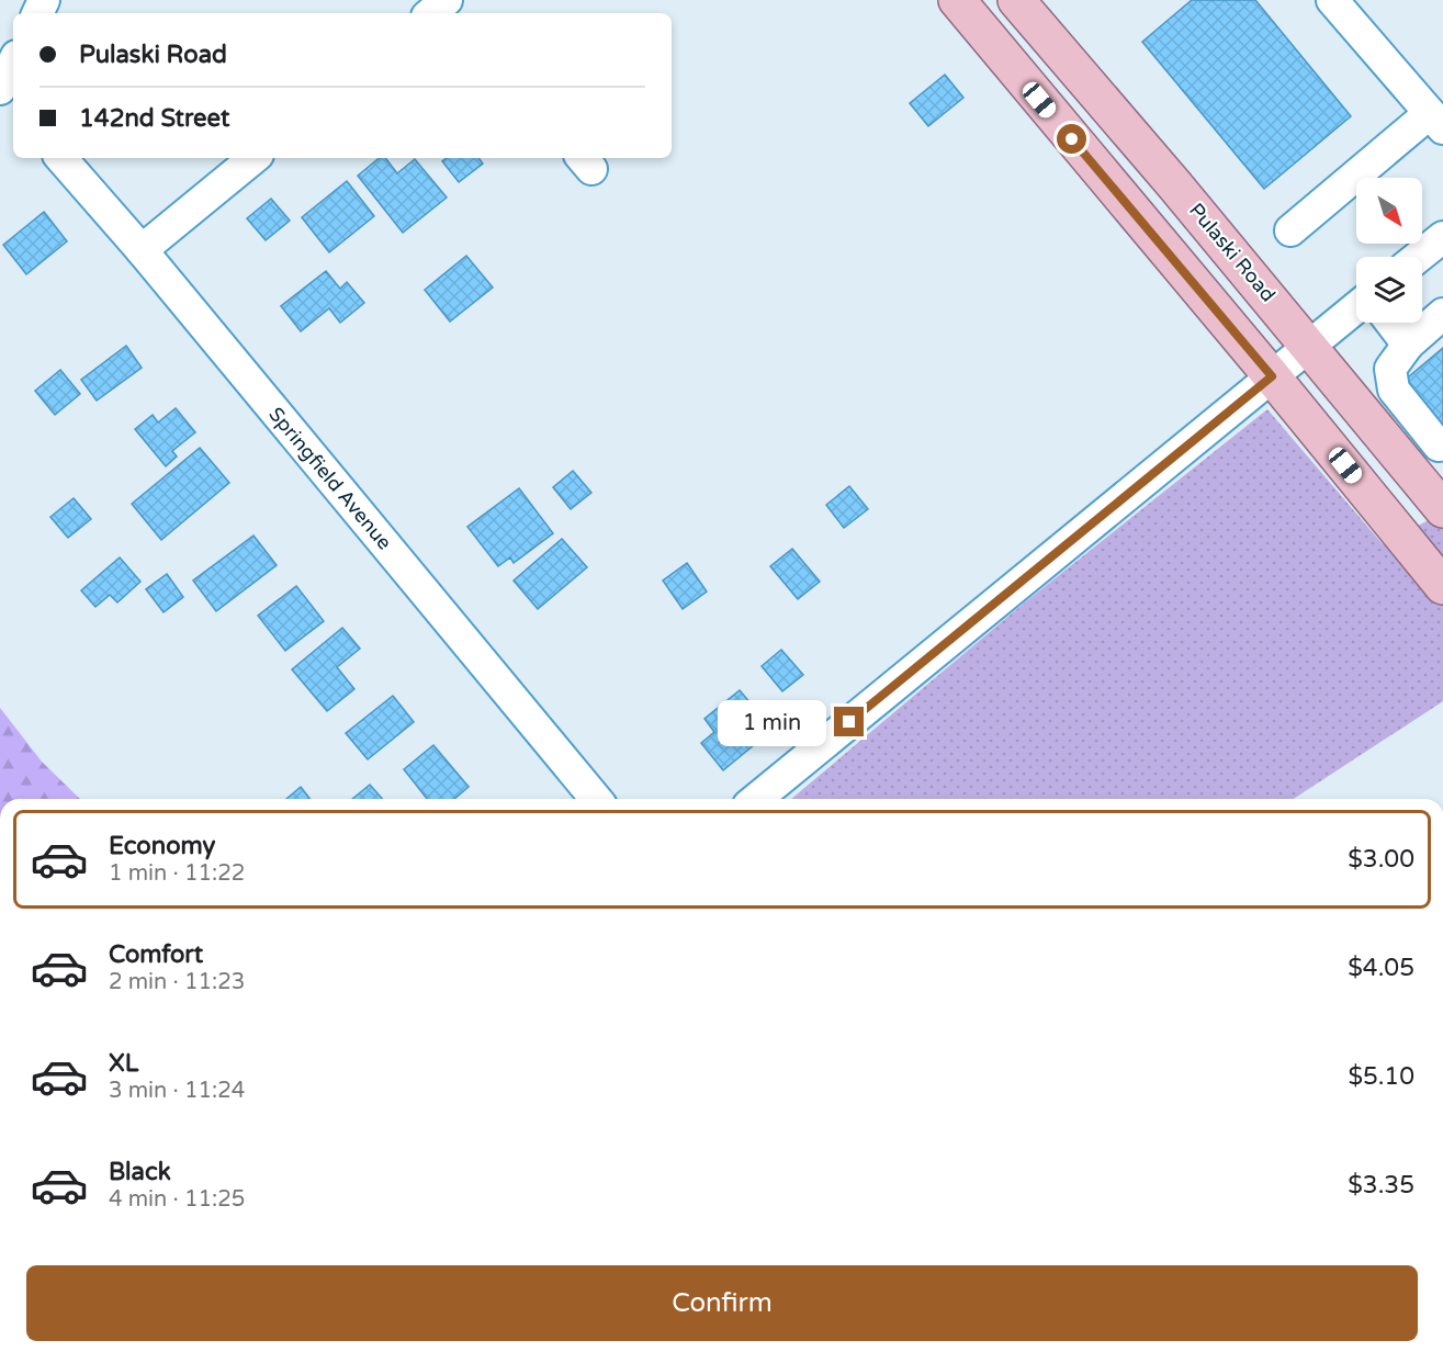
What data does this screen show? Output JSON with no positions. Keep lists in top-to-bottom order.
{
  "streets": {
    "main road": ["Pulaski Road"],
    "street": ["Springfield Avenue"]
  },
  "north": "bottom right",
  "page": {
    "banner": ["Pulaski Road", "142nd Street"],
    "bubble": "1 min",
    "list": [
      {
        "name": "Economy",
        "note": "1 min · 11:22",
        "value": "$3.00"
      },
      {
        "name": "Comfort",
        "note": "2 min · 11:23",
        "value": "$4.05"
      },
      {
        "name": "XL",
        "note": "3 min · 11:24",
        "value": "$5.10"
      },
      {
        "name": "Black",
        "note": "4 min · 11:25",
        "value": "$3.35"
      }
    ],
    "buttons": "Confirm"
  }
}
